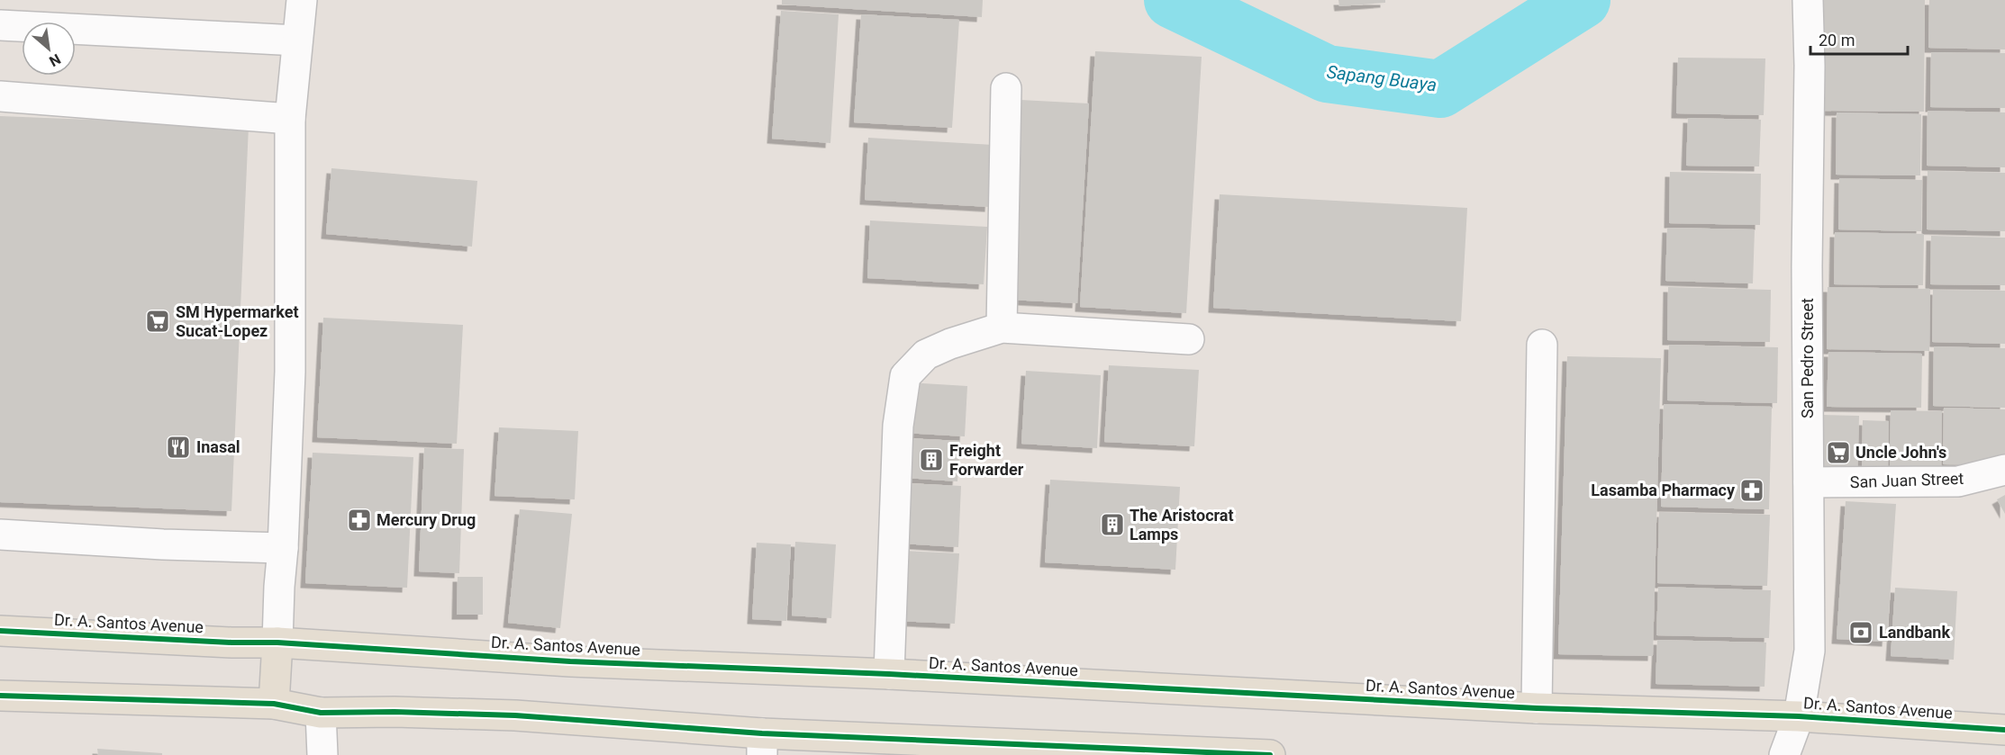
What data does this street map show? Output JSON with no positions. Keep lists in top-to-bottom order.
{
  "streets": {
    "main road": ["Dr. A. Santos Avenue"],
    "street": ["San Pedro Street", "San Juan Street"]
  },
  "crossings": [
    ["San Pedro Street", "San Juan Street"],
    ["San Pedro Street", "Dr. A. Santos Avenue"]
  ],
  "water": ["Sapang Buaya"],
  "places": {
    "supermarket": ["SM Hypermarket Sucat-Lopez", "Uncle John's"],
    "restaurant": ["Inasal"],
    "building": ["Freight Forwarder", "The Aristocrat Lamps"],
    "pharmacy": ["Lasamba Pharmacy", "Mercury Drug"],
    "bank": ["Landbank"]
  },
  "scale_bar": "20 m",
  "north": "bottom right"
}
